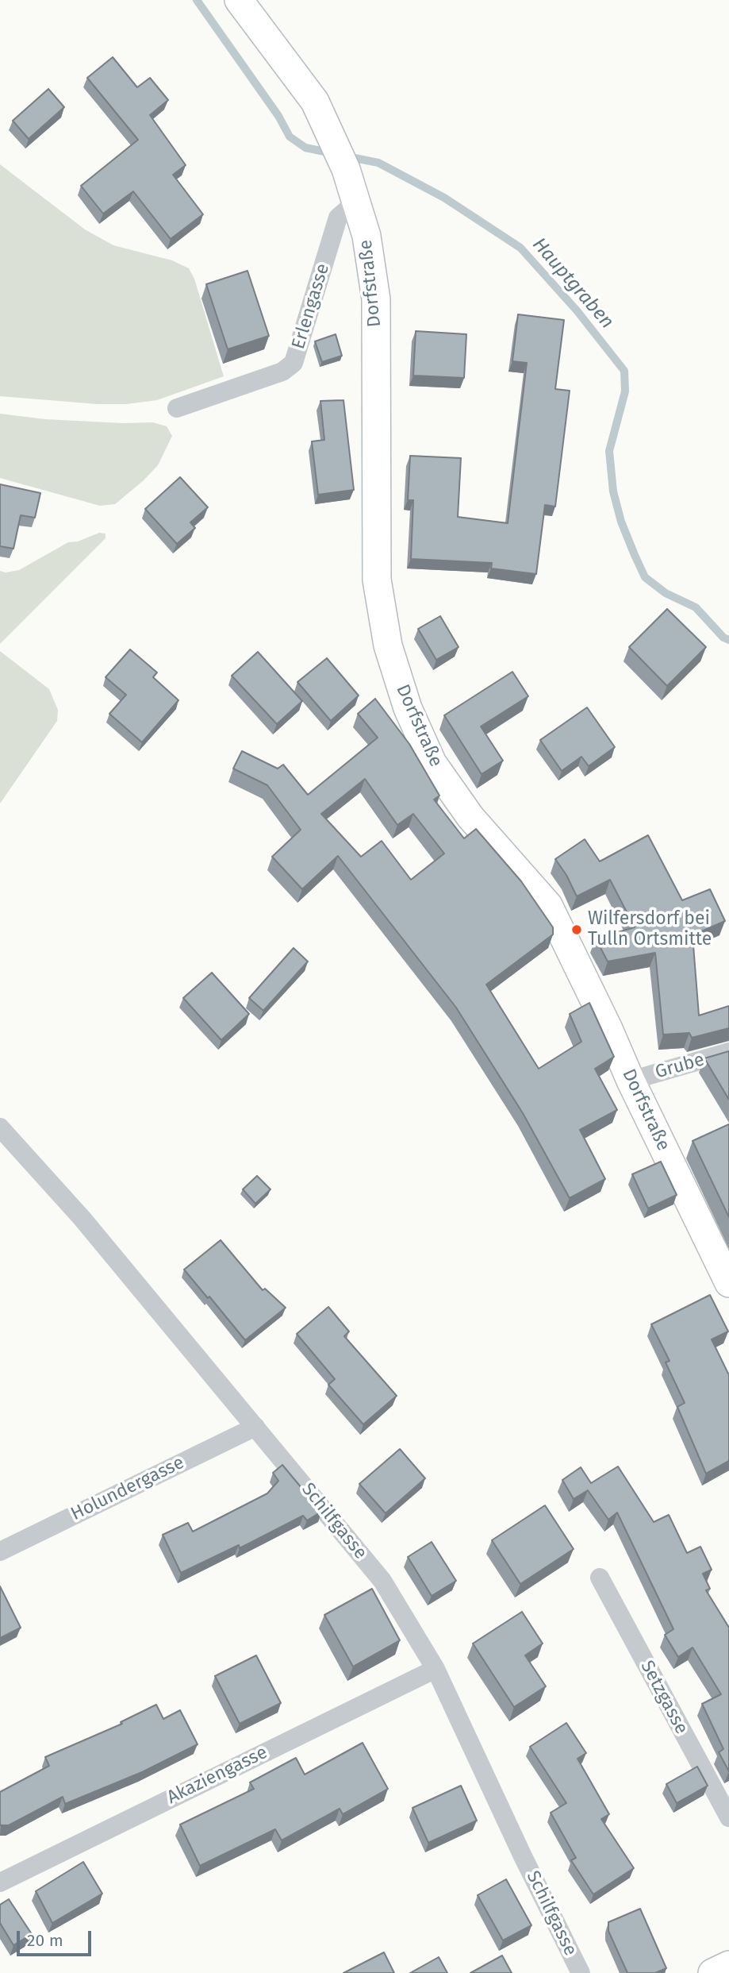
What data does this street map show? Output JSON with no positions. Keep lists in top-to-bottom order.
{
  "streets": {
    "street": [
      "Dorfstraße",
      "Erlengasse",
      "Grube",
      "Holundergasse",
      "Schilfgasse",
      "Setzgasse",
      "Akaziengasse"
    ]
  },
  "crossings": [
    ["Dorfstraße", "Erlengasse"],
    ["Dorfstraße", "Grube"],
    ["Holundergasse", "Schilfgasse"],
    ["Schilfgasse", "Akaziengasse"]
  ],
  "water": ["Hauptgraben"],
  "places": ["Wilfersdorf bei Tulln Ortsmitte"],
  "scale_bar": "20 m"
}
